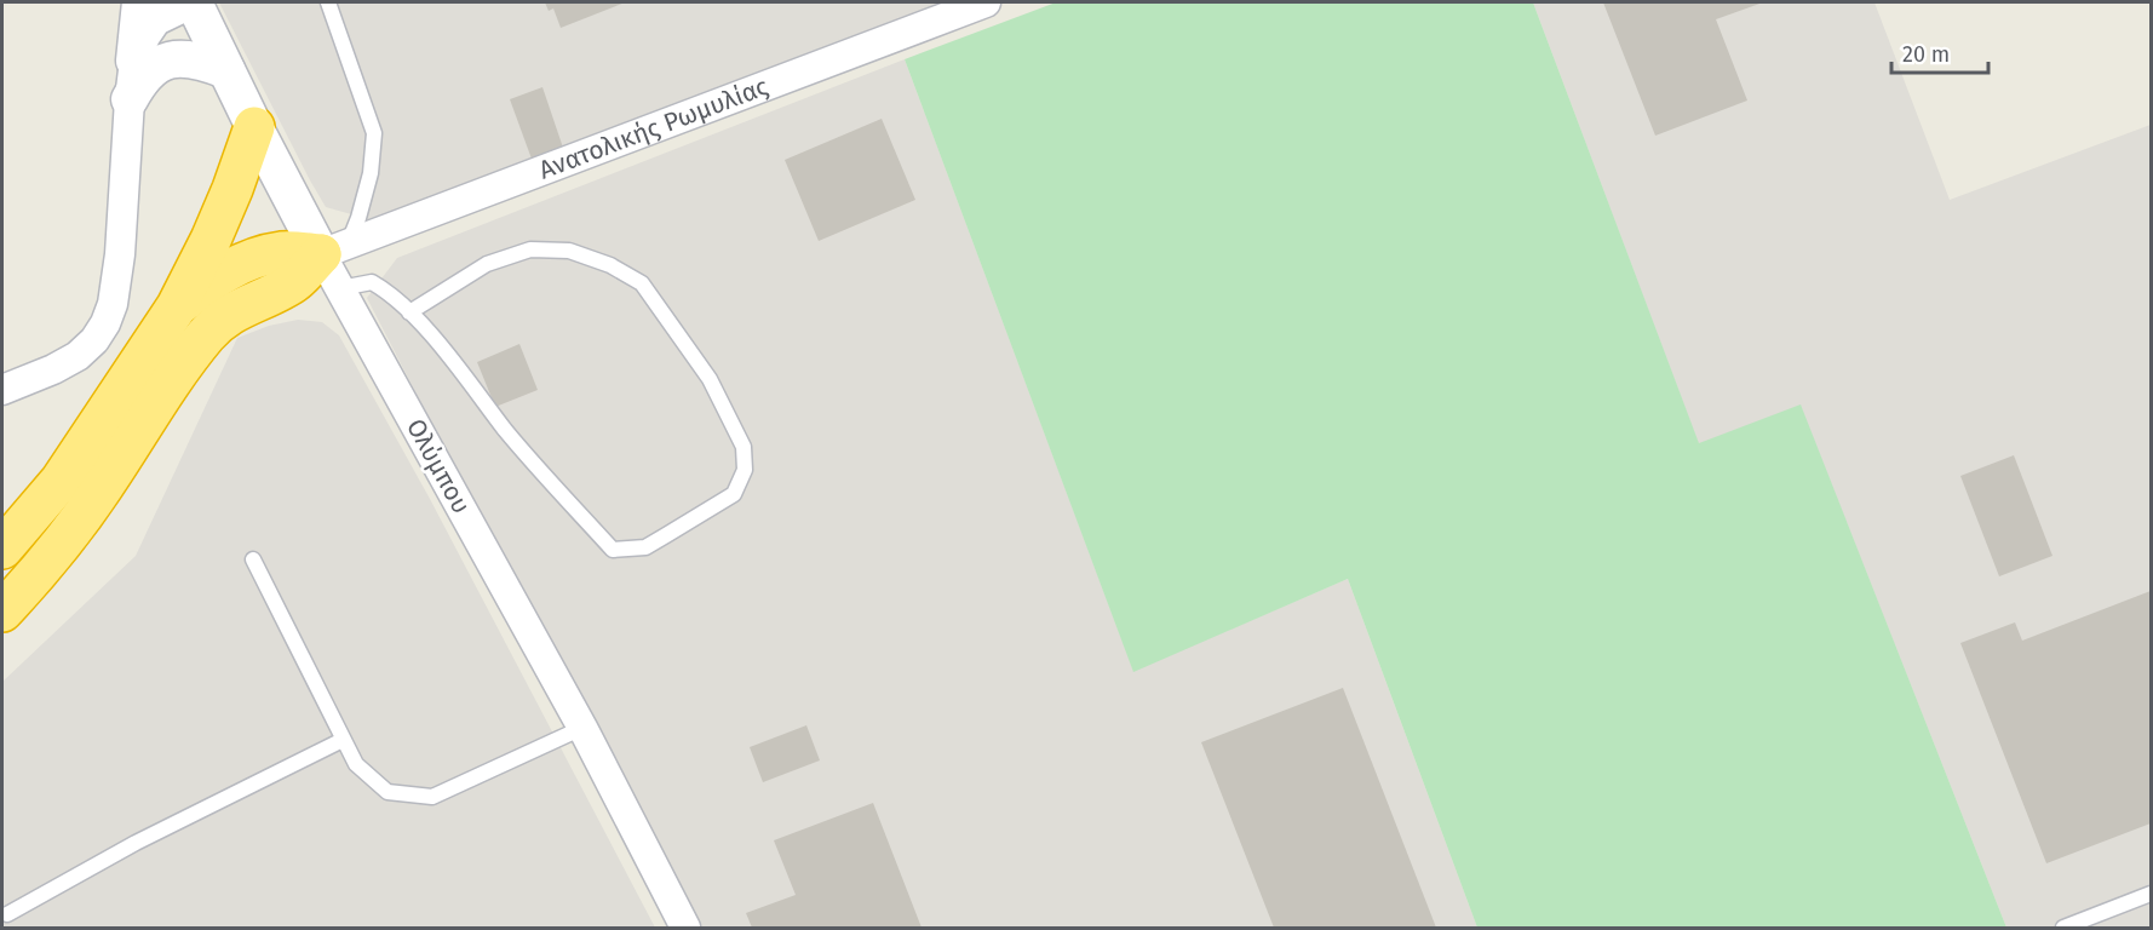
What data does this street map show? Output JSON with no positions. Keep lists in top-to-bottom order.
{
  "streets": {
    "street": ["Ανατολικής Ρωμυλίας", "Ολύμπου"]
  },
  "crossings": [
    ["Ανατολικής Ρωμυλίας", "Ολύμπου"]
  ],
  "scale_bar": "20 m"
}
